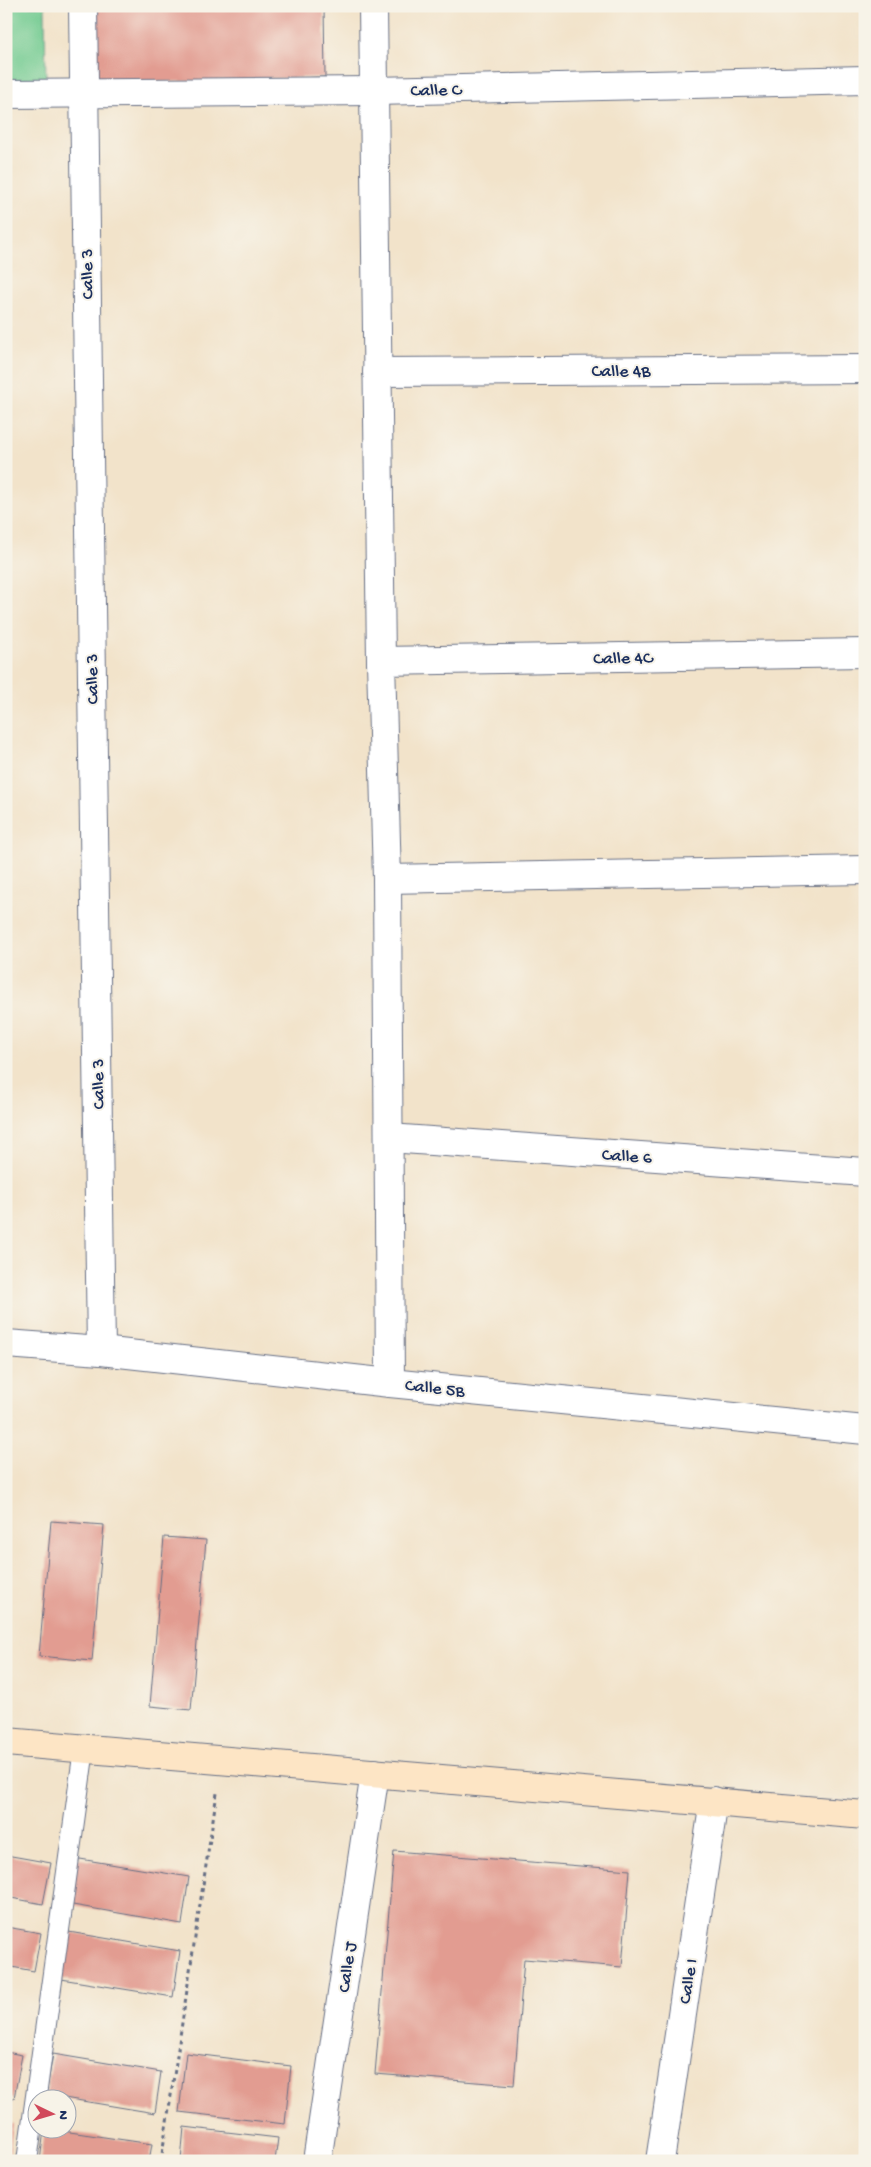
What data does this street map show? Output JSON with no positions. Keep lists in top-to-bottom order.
{
  "streets": {
    "street": [
      "Calle C",
      "Calle 3",
      "Calle 4B",
      "Calle 4C",
      "Calle 6",
      "Calle 5B",
      "Calle J",
      "Calle I"
    ]
  },
  "crossings": [
    ["Calle C", "Calle 3"],
    ["Calle 3", "Calle 5B"]
  ],
  "north": "right"
}
